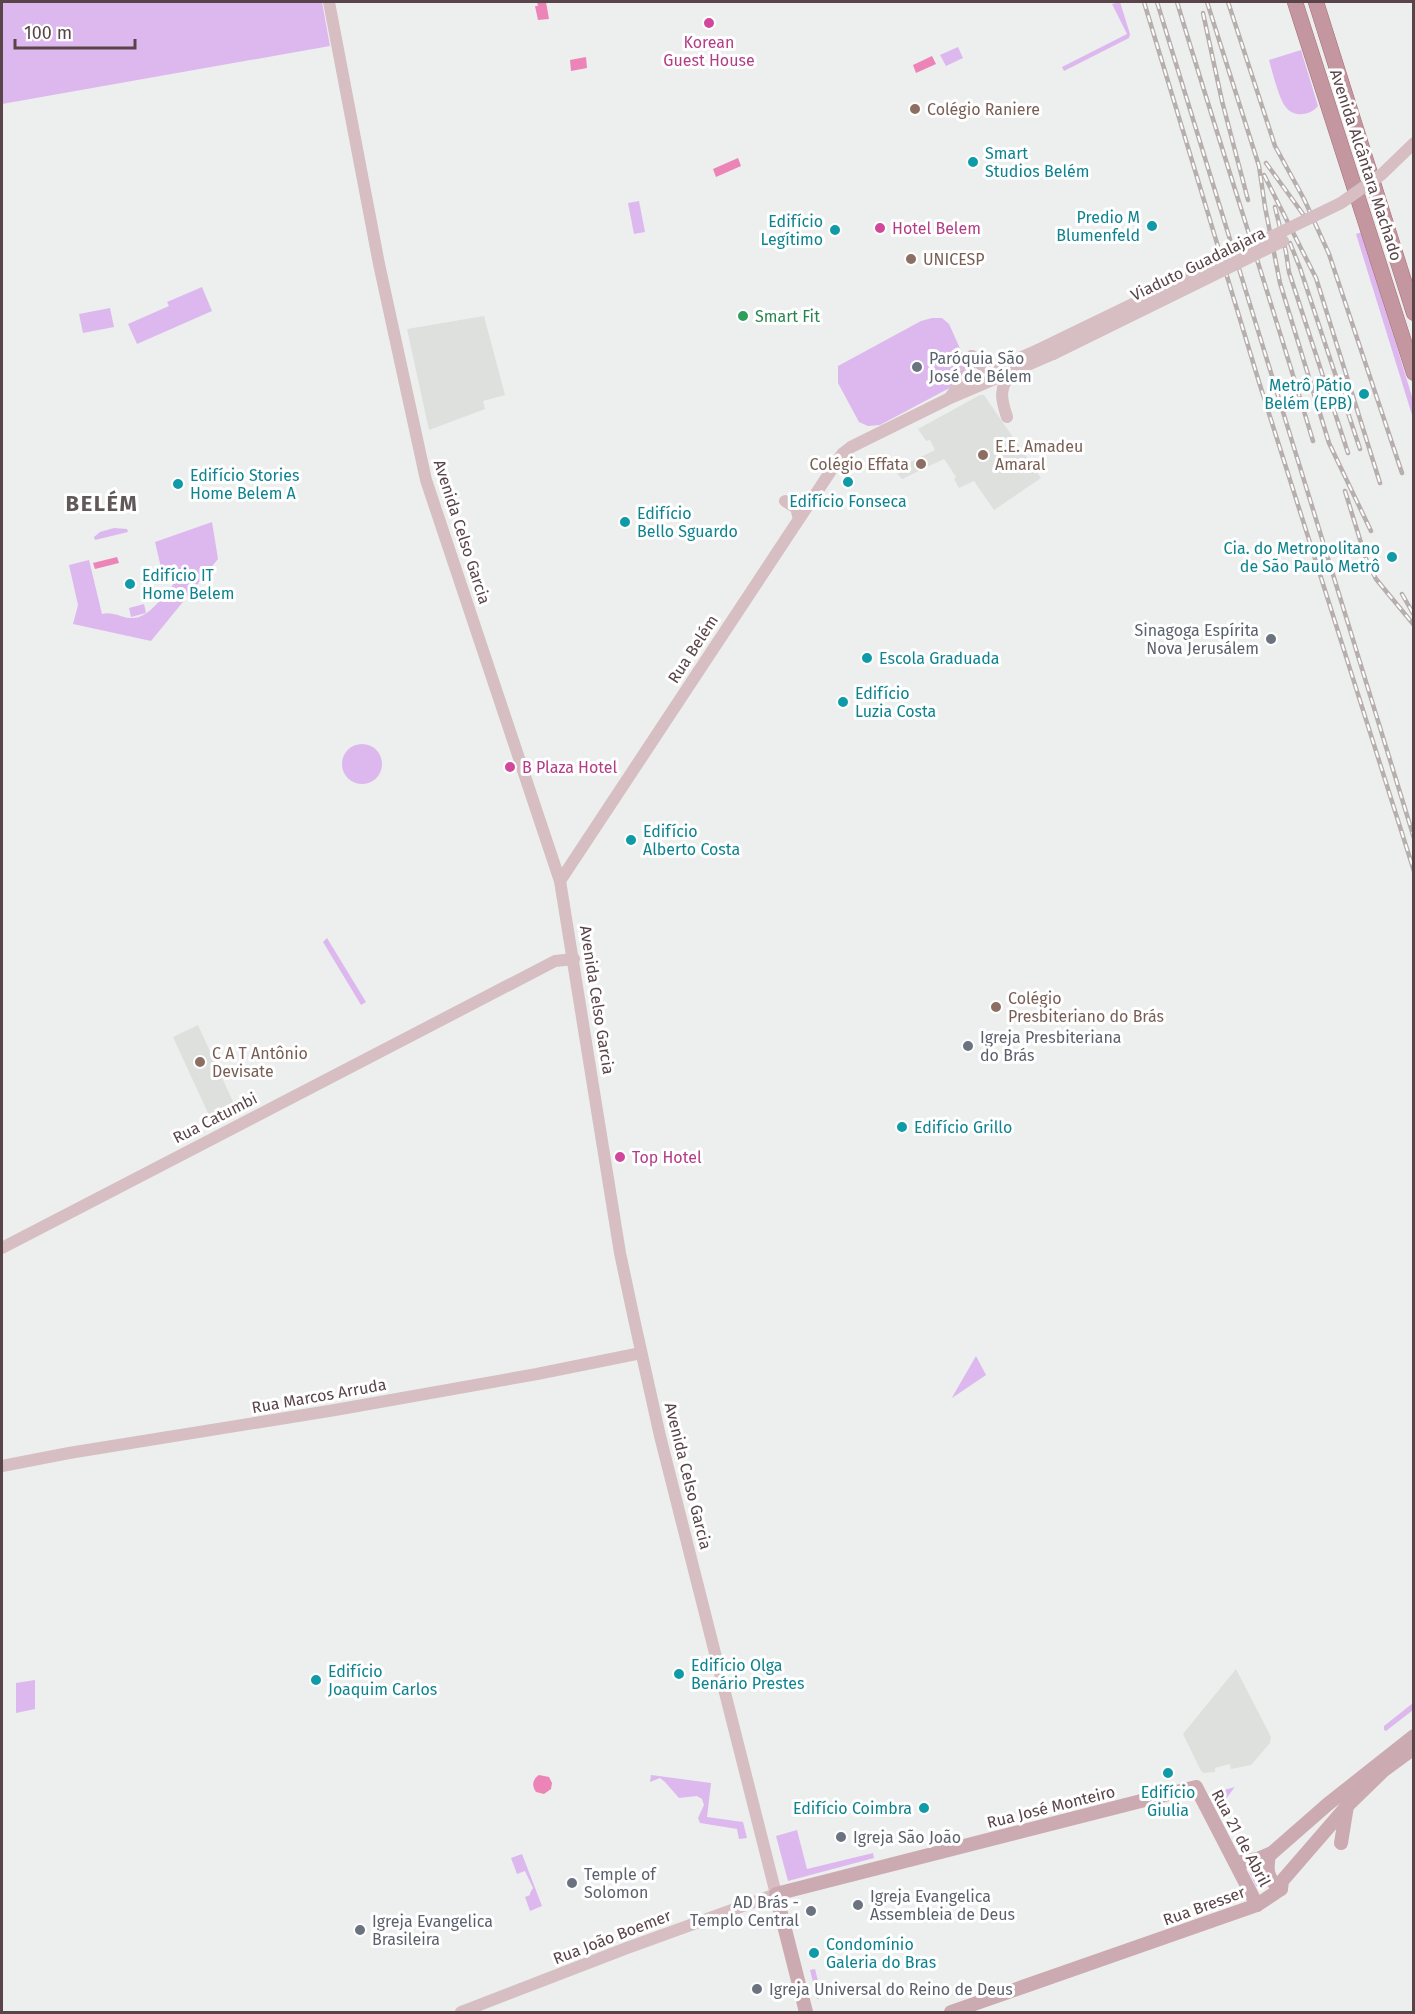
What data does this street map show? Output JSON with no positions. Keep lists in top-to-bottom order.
{
  "streets": {
    "highway": ["Avenida Alcântara Machado"],
    "main road": [
      "Viaduto Guadalajara",
      "Avenida Celso Garcia",
      "Rua Belém",
      "Rua Catumbi",
      "Rua Marcos Arruda",
      "Rua José Monteiro",
      "Rua 21 de Abril",
      "Rua Bresser",
      "Rua João Boemer"
    ]
  },
  "crossings": [
    ["Viaduto Guadalajara", "Rua Belém"],
    ["Avenida Celso Garcia", "Rua Belém"],
    ["Avenida Celso Garcia", "Rua Catumbi"],
    ["Avenida Celso Garcia", "Rua Marcos Arruda"],
    ["Avenida Celso Garcia", "Rua José Monteiro"],
    ["Avenida Celso Garcia", "Rua João Boemer"],
    ["Rua José Monteiro", "Rua 21 de Abril"],
    ["Rua José Monteiro", "Rua João Boemer"],
    ["Rua 21 de Abril", "Rua Bresser"]
  ],
  "districts": ["BELÉM"],
  "places": [
    "Korean Guest House",
    "Colégio Raniere",
    "Smart Studios Belém",
    "Predio M Blumenfeld",
    "Hotel Belem",
    "Edifício Legítimo",
    "UNICESP",
    "Smart Fit",
    "Paróquia São José de Bélem",
    "Metrô Pátio Belém (EPB)",
    "E.E. Amadeu Amaral",
    "Colégio Effata",
    "Edifício Fonseca",
    "Edifício Stories Home Belem A",
    "Edifício Bello Sguardo",
    "Cia. do Metropolitano de São Paulo Metrô",
    "Edifício IT Home Belem",
    "Sinagoga Espírita Nova Jerusálem",
    "Escola Graduada",
    "Edifício Luzia Costa",
    "B Plaza Hotel",
    "Edifício Alberto Costa",
    "Colégio Presbiteriano do Brás",
    "Igreja Presbiteriana do Brás",
    "C A T Antônio Devisate",
    "Edifício Grillo",
    "Top Hotel",
    "Edifício Olga Benário Prestes",
    "Edifício Joaquim Carlos",
    "Edifício Giulia",
    "Edifício Coimbra",
    "Igreja São João",
    "Temple of Solomon",
    "Igreja Evangelica Assembleia de Deus",
    "AD Brás - Templo Central",
    "Igreja Evangelica Brasileira",
    "Condomínio Galeria do Bras",
    "Igreja Universal do Reino de Deus"
  ],
  "scale_bar": "100 m"
}
